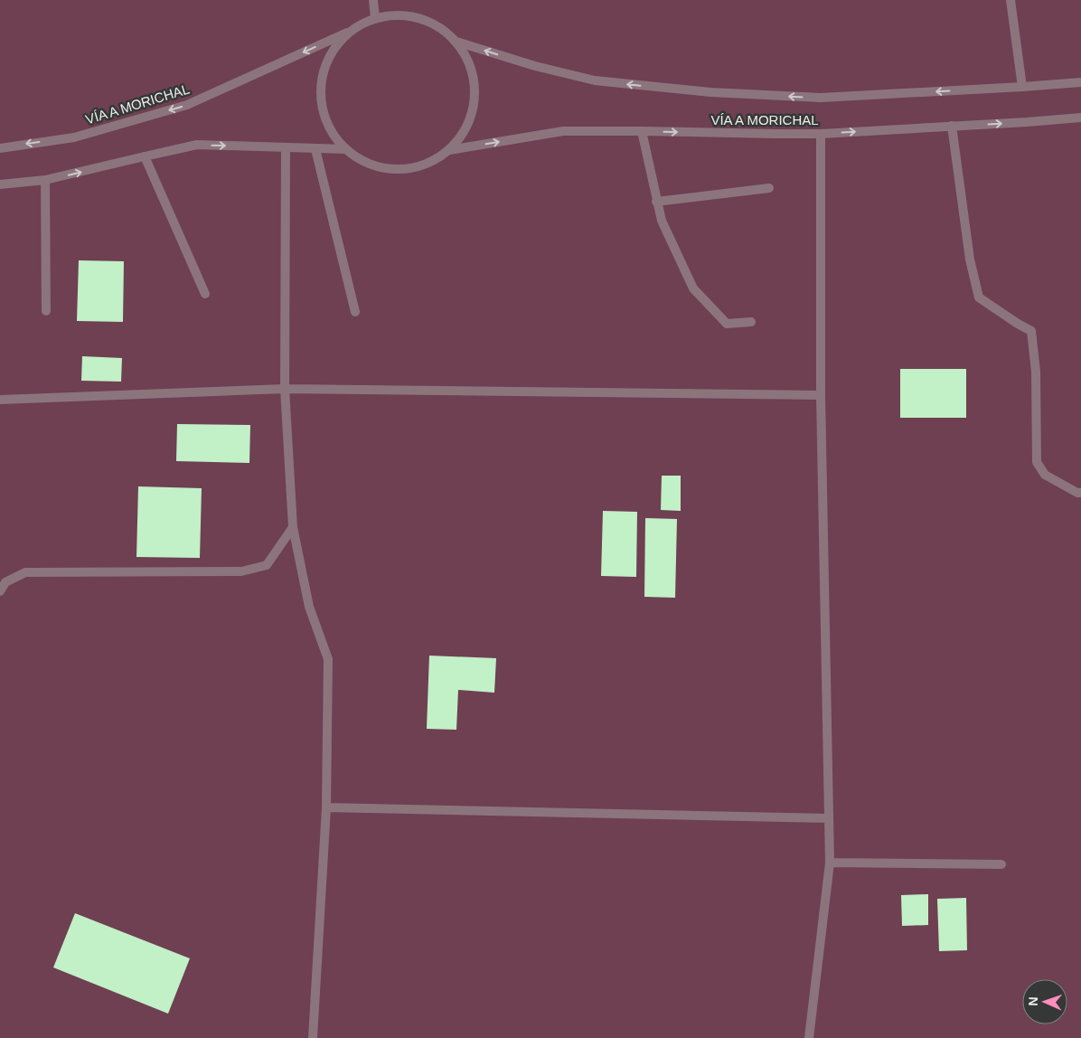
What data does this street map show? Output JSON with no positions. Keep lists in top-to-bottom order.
{
  "streets": {
    "street": ["VÍA A MORICHAL"]
  },
  "north": "left"
}
